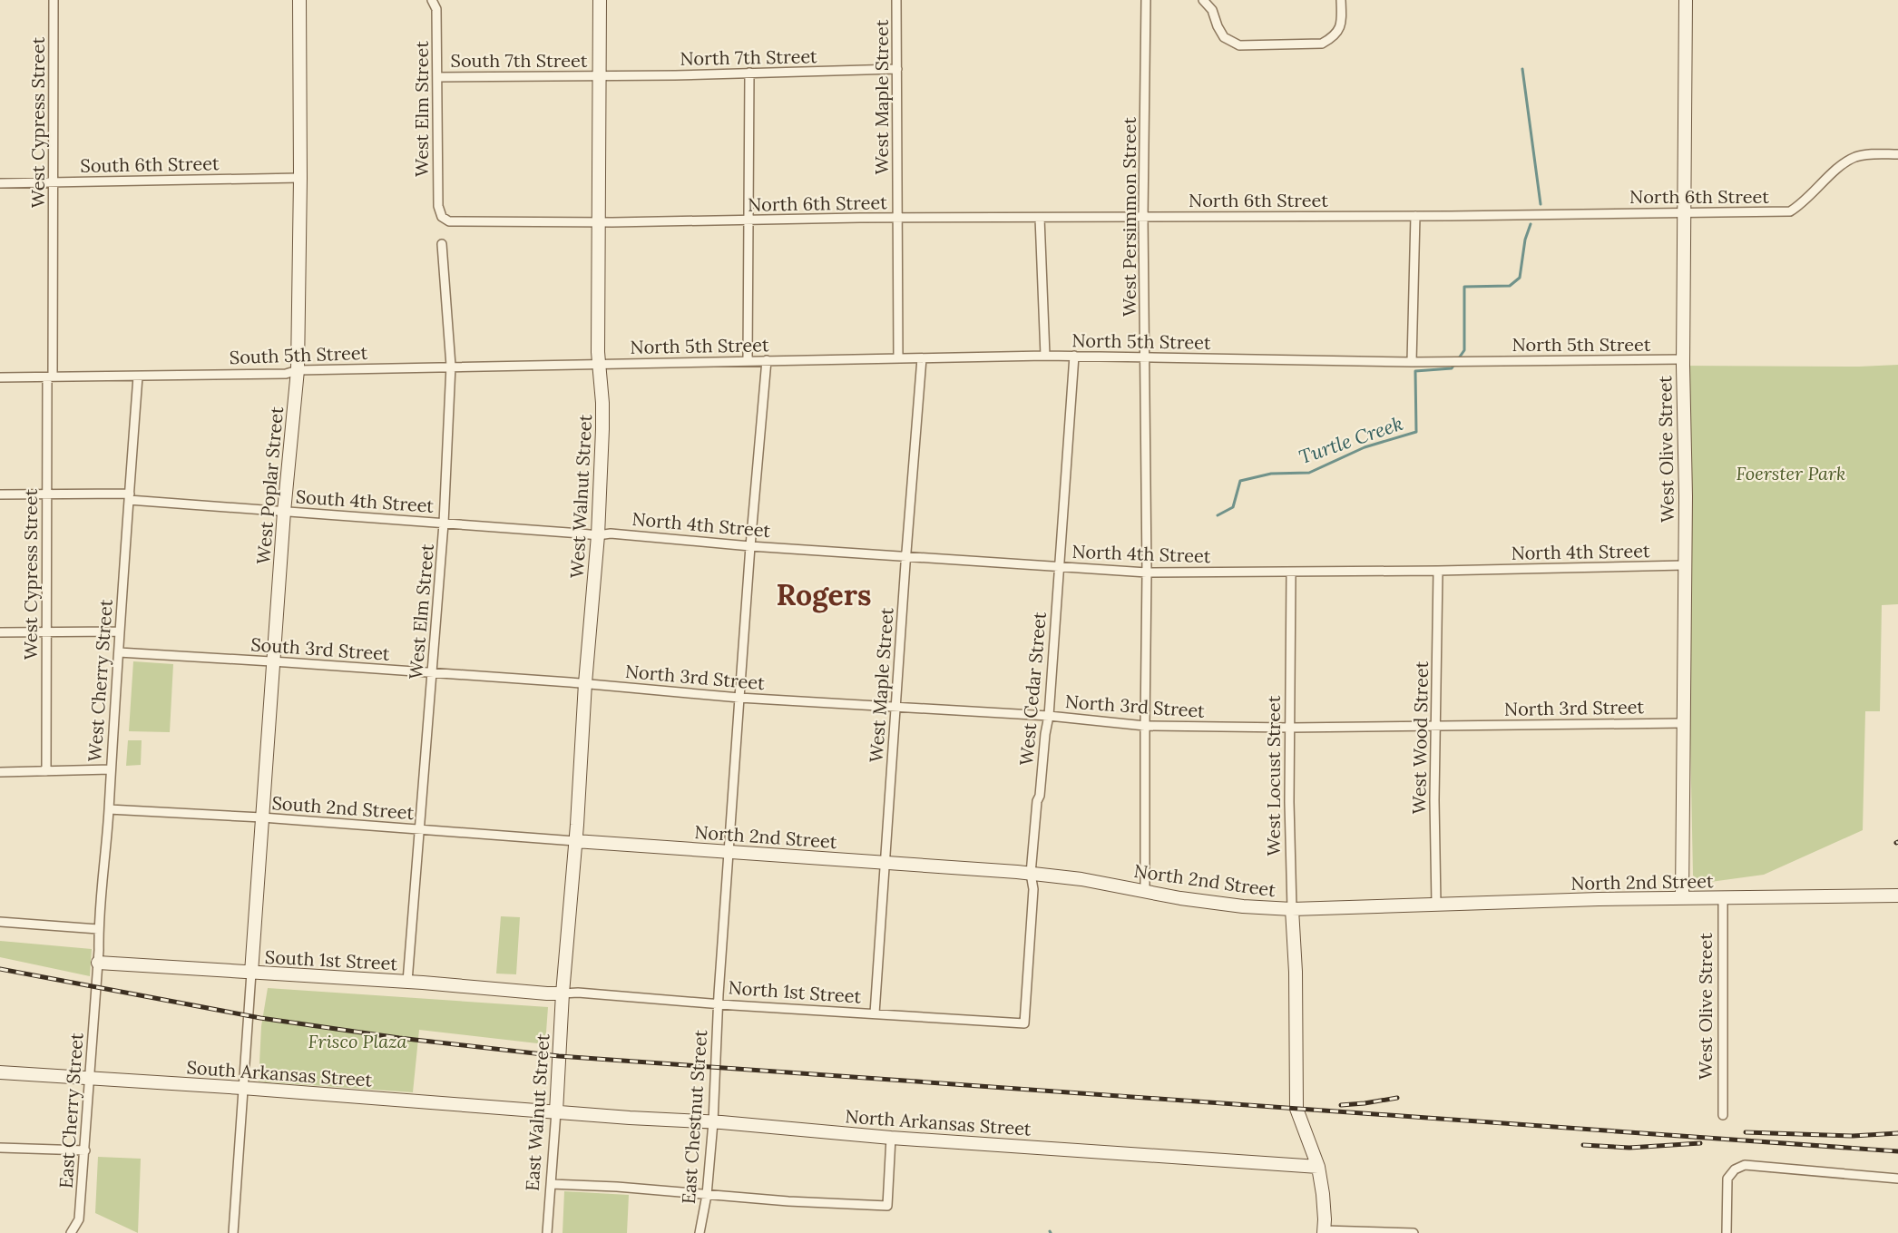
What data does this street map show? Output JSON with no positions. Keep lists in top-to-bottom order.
{
  "streets": {
    "main road": [
      "West Olive Street",
      "West Poplar Street",
      "West Walnut Street",
      "West Locust Street",
      "North 2nd Street",
      "South 1st Street",
      "South Arkansas Street",
      "East Walnut Street",
      "North Arkansas Street"
    ],
    "street": [
      "North 7th Street",
      "South 7th Street",
      "West Maple Street",
      "West Elm Street",
      "West Cypress Street",
      "South 6th Street",
      "North 6th Street",
      "West Persimmon Street",
      "North 5th Street",
      "South 5th Street",
      "South 4th Street",
      "North 4th Street",
      "South 3rd Street",
      "North 3rd Street",
      "West Cherry Street",
      "West Cedar Street",
      "West Wood Street",
      "South 2nd Street",
      "North 1st Street",
      "East Cherry Street",
      "East Chestnut Street"
    ]
  },
  "crossings": [
    ["North 7th Street", "South 7th Street"],
    ["North 7th Street", "West Maple Street"],
    ["North 7th Street", "West Walnut Street"],
    ["South 7th Street", "West Elm Street"],
    ["South 7th Street", "West Walnut Street"],
    ["West Maple Street", "North 6th Street"],
    ["West Maple Street", "North 5th Street"],
    ["West Maple Street", "North 4th Street"],
    ["West Maple Street", "North 3rd Street"],
    ["West Maple Street", "North 2nd Street"],
    ["West Maple Street", "North 1st Street"],
    ["West Elm Street", "North 6th Street"],
    ["West Elm Street", "South 5th Street"],
    ["West Elm Street", "West Walnut Street"],
    ["West Elm Street", "South 4th Street"],
    ["West Elm Street", "South 3rd Street"],
    ["West Elm Street", "South 2nd Street"],
    ["West Elm Street", "South 1st Street"],
    ["West Cypress Street", "South 6th Street"],
    ["West Cypress Street", "South 5th Street"],
    ["West Cypress Street", "South 4th Street"],
    ["South 6th Street", "West Poplar Street"],
    ["North 6th Street", "West Persimmon Street"],
    ["North 6th Street", "West Olive Street"],
    ["North 6th Street", "West Walnut Street"],
    ["West Persimmon Street", "North 5th Street"],
    ["West Persimmon Street", "North 4th Street"],
    ["West Persimmon Street", "North 3rd Street"],
    ["West Persimmon Street", "North 2nd Street"],
    ["North 5th Street", "South 5th Street"],
    ["North 5th Street", "West Olive Street"],
    ["North 5th Street", "West Walnut Street"],
    ["North 5th Street", "West Cedar Street"],
    ["North 5th Street", "East Chestnut Street"],
    ["South 5th Street", "West Poplar Street"],
    ["South 5th Street", "West Walnut Street"],
    ["South 5th Street", "West Cherry Street"],
    ["West Olive Street", "North 4th Street"],
    ["West Olive Street", "North 3rd Street"],
    ["West Olive Street", "North 2nd Street"],
    ["West Poplar Street", "South 4th Street"],
    ["West Poplar Street", "South 3rd Street"],
    ["West Poplar Street", "South 2nd Street"],
    ["West Poplar Street", "South 1st Street"],
    ["West Walnut Street", "South 4th Street"],
    ["West Walnut Street", "North 4th Street"],
    ["West Walnut Street", "South 3rd Street"],
    ["West Walnut Street", "North 3rd Street"],
    ["West Walnut Street", "South 2nd Street"],
    ["West Walnut Street", "North 2nd Street"],
    ["West Walnut Street", "South 1st Street"],
    ["West Walnut Street", "North 1st Street"],
    ["West Walnut Street", "East Walnut Street"],
    ["South 4th Street", "North 4th Street"],
    ["South 4th Street", "West Cherry Street"],
    ["North 4th Street", "West Cedar Street"],
    ["North 4th Street", "West Wood Street"],
    ["North 4th Street", "West Locust Street"],
    ["North 4th Street", "East Chestnut Street"],
    ["South 3rd Street", "North 3rd Street"],
    ["South 3rd Street", "West Cherry Street"],
    ["North 3rd Street", "West Cedar Street"],
    ["North 3rd Street", "West Wood Street"],
    ["North 3rd Street", "West Locust Street"],
    ["North 3rd Street", "East Chestnut Street"],
    ["West Cherry Street", "South 2nd Street"],
    ["West Cherry Street", "South 1st Street"],
    ["West Cherry Street", "East Cherry Street"],
    ["West Cedar Street", "North 2nd Street"],
    ["West Cedar Street", "North 1st Street"],
    ["West Wood Street", "North 2nd Street"],
    ["West Locust Street", "North 2nd Street"],
    ["West Locust Street", "North Arkansas Street"],
    ["South 2nd Street", "North 2nd Street"],
    ["North 2nd Street", "East Chestnut Street"],
    ["South 1st Street", "North 1st Street"],
    ["South 1st Street", "East Walnut Street"],
    ["North 1st Street", "East Walnut Street"],
    ["North 1st Street", "East Chestnut Street"],
    ["South Arkansas Street", "East Cherry Street"],
    ["South Arkansas Street", "East Walnut Street"],
    ["South Arkansas Street", "North Arkansas Street"],
    ["East Walnut Street", "North Arkansas Street"],
    ["East Chestnut Street", "North Arkansas Street"]
  ],
  "districts": ["Rogers"],
  "water": ["Turtle Creek"],
  "parks": ["Foerster Park", "Frisco Plaza"]
}
